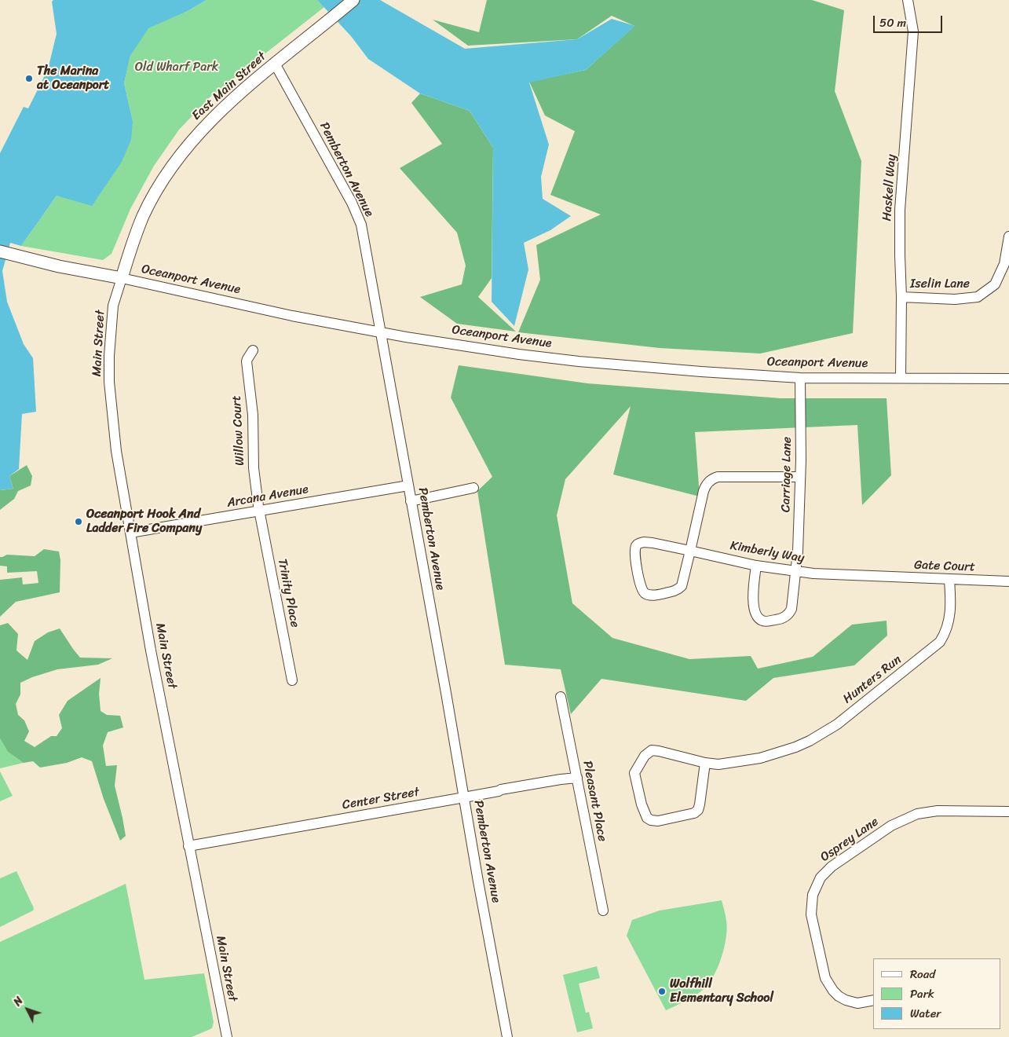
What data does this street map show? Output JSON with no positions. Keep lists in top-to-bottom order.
{
  "streets": {
    "main road": ["East Main Street", "Oceanport Avenue"],
    "street": [
      "Pemberton Avenue",
      "Haskell Way",
      "Iselin Lane",
      "Main Street",
      "Willow Court",
      "Carriage Lane",
      "Arcana Avenue",
      "Kimberly Way",
      "Gate Court",
      "Trinity Place",
      "Hunters Run",
      "Center Street",
      "Pleasant Place",
      "Osprey Lane"
    ]
  },
  "crossings": [
    ["East Main Street", "Pemberton Avenue"],
    ["East Main Street", "Oceanport Avenue"],
    ["East Main Street", "Main Street"],
    ["Pemberton Avenue", "Oceanport Avenue"],
    ["Pemberton Avenue", "Arcana Avenue"],
    ["Pemberton Avenue", "Center Street"],
    ["Haskell Way", "Oceanport Avenue"],
    ["Haskell Way", "Iselin Lane"],
    ["Oceanport Avenue", "Main Street"],
    ["Oceanport Avenue", "Carriage Lane"],
    ["Main Street", "Arcana Avenue"],
    ["Main Street", "Center Street"],
    ["Willow Court", "Arcana Avenue"],
    ["Willow Court", "Trinity Place"],
    ["Carriage Lane", "Kimberly Way"],
    ["Arcana Avenue", "Trinity Place"],
    ["Kimberly Way", "Gate Court"],
    ["Gate Court", "Hunters Run"],
    ["Center Street", "Pleasant Place"]
  ],
  "parks": ["Old Wharf Park"],
  "places": ["The Marina at Oceanport", "Oceanport Hook And Ladder Fire Company", "Wolfhill Elementary School"],
  "legend": ["Road", "Park", "Water"],
  "scale_bar": "50 m",
  "north": "top left"
}
